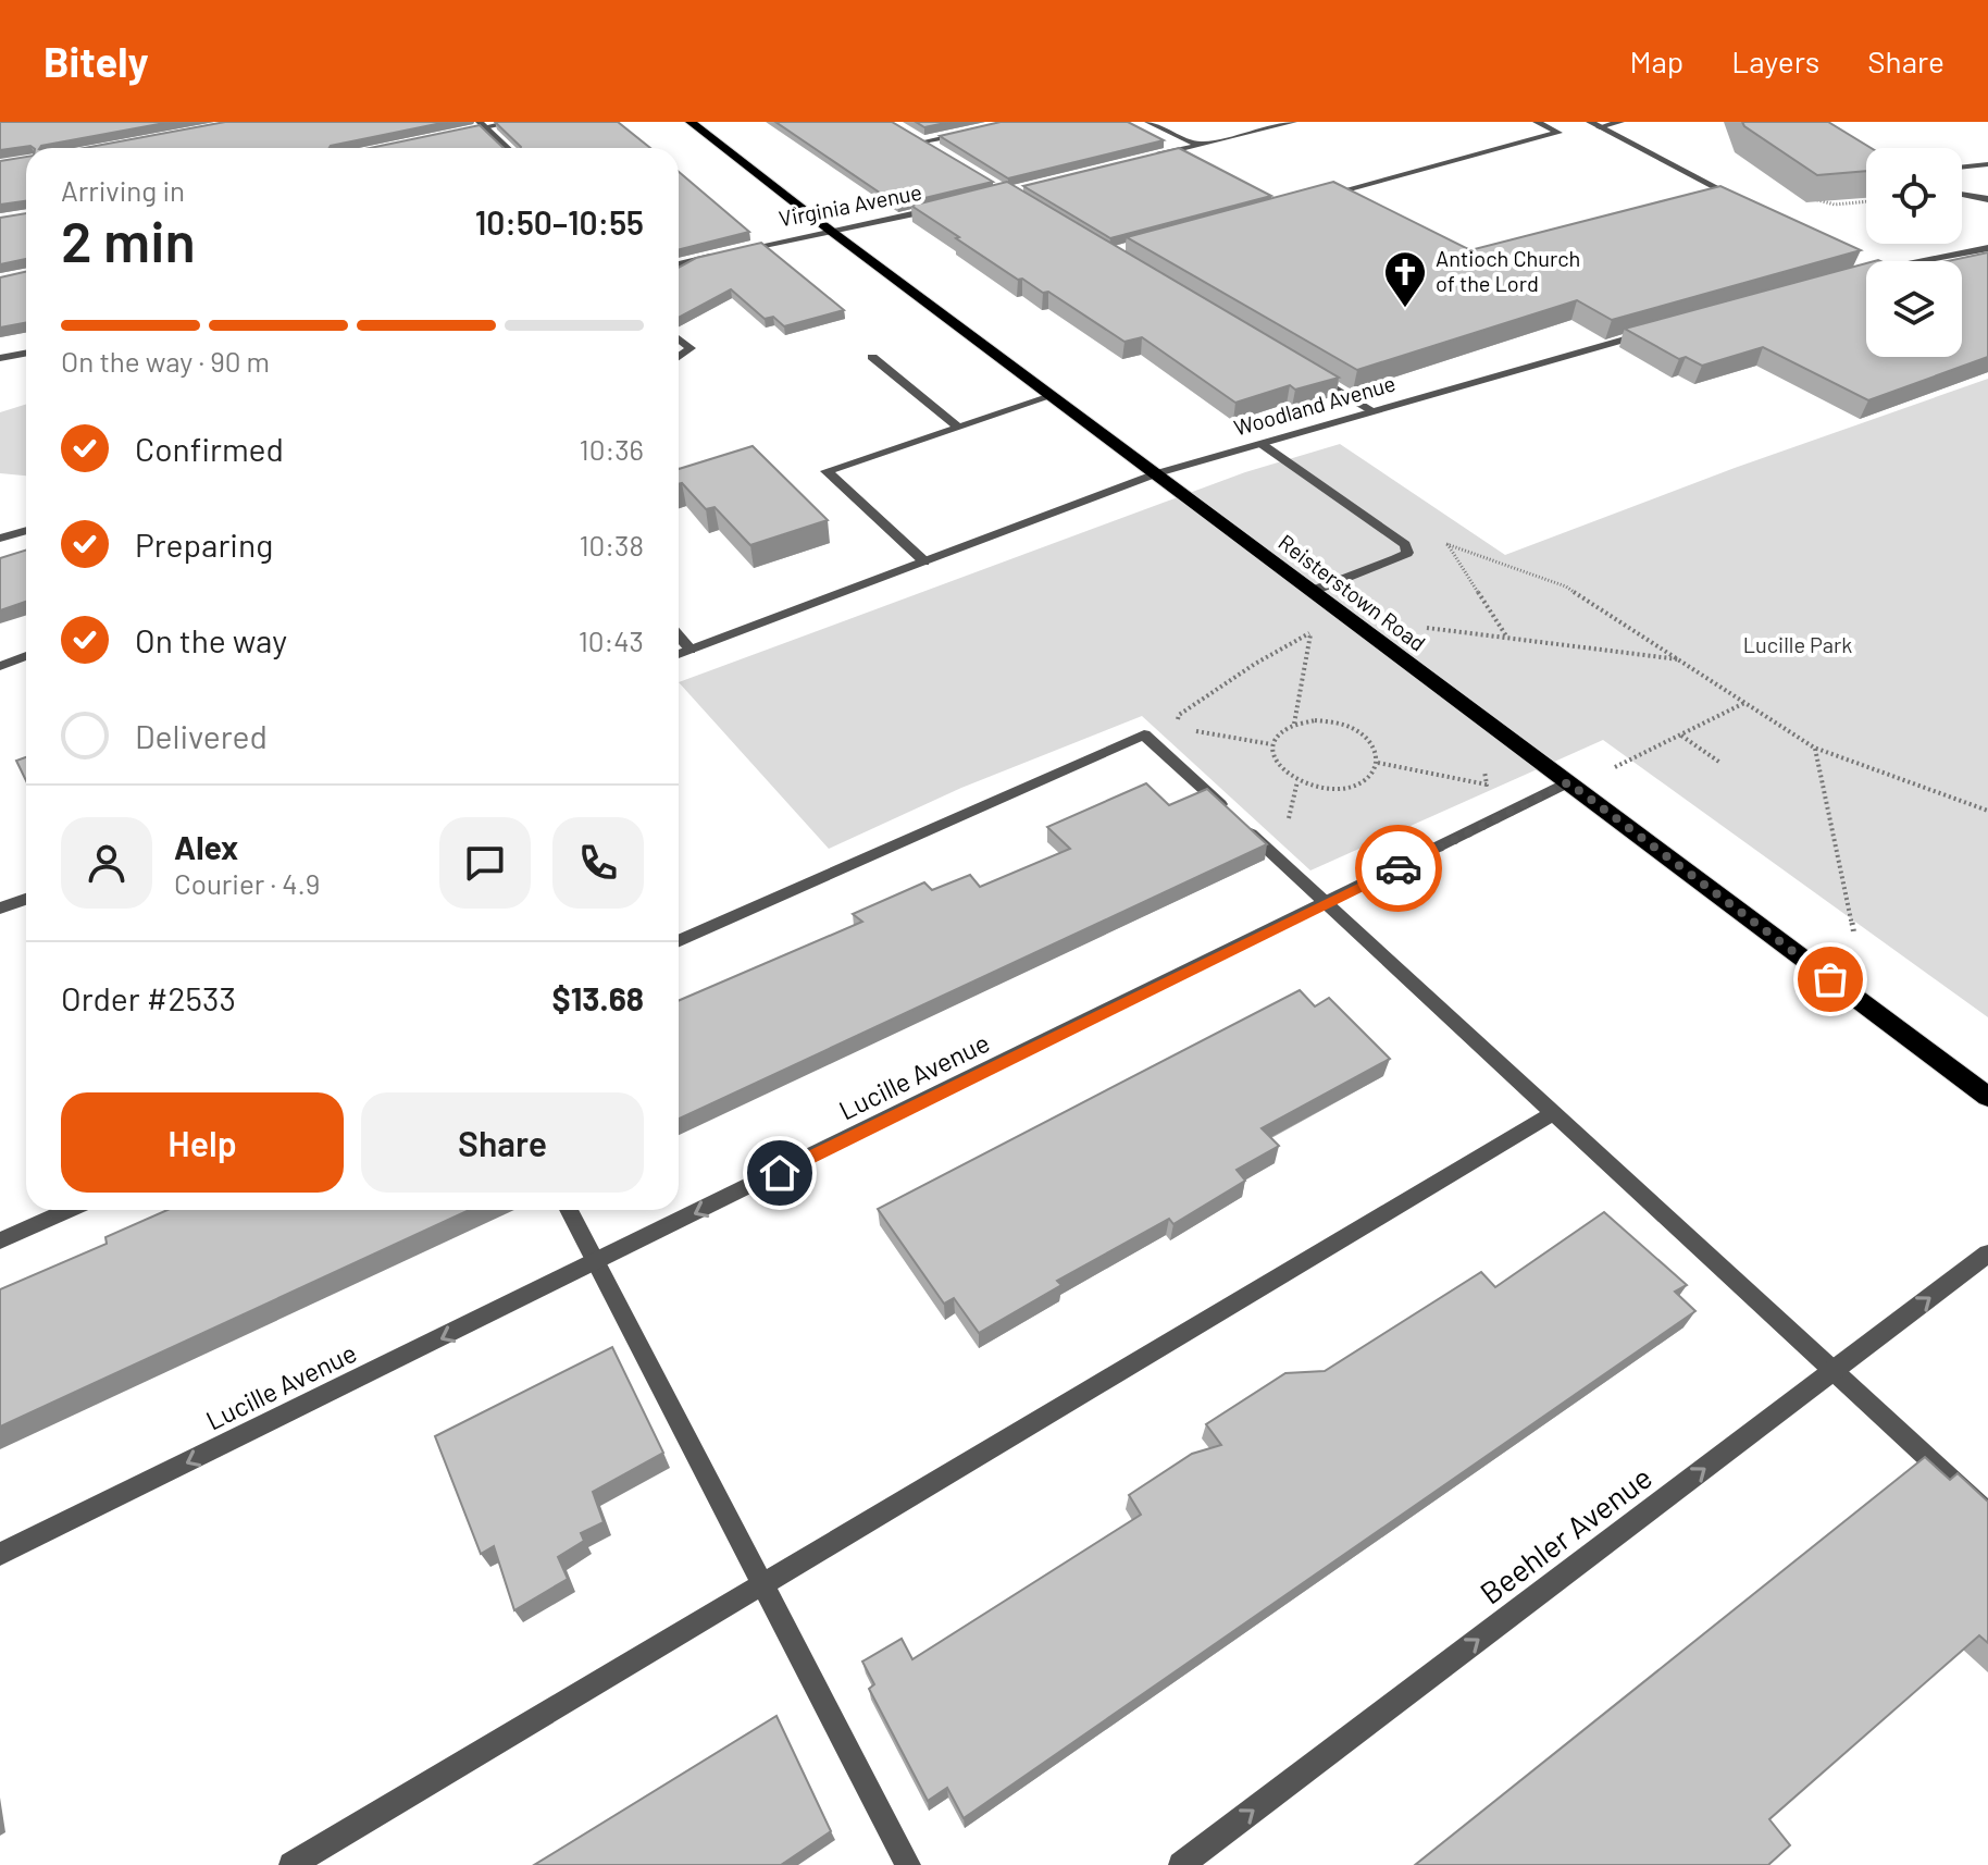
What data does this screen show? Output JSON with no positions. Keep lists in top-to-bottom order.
{
  "streets": {
    "main road": ["Reisterstown Road"],
    "street": [
      "Virginia Avenue",
      "Woodland Avenue",
      "Lucille Avenue",
      "Beehler Avenue"
    ]
  },
  "crossings": [
    ["Virginia Avenue", "Reisterstown Road"],
    ["Woodland Avenue", "Reisterstown Road"],
    ["Reisterstown Road", "Lucille Avenue"]
  ],
  "one_way": ["Lucille Avenue", "Beehler Avenue"],
  "parks": ["Lucille Park"],
  "places": {
    "church": ["Antioch Church of the Lord"]
  },
  "page": {
    "header": "Bitely",
    "nav": ["Map", "Layers", "Share"],
    "heading": ["2 min", "Arriving in", "10:50–10:55"],
    "panel": [
      "Alex",
      "Courier · 4.9",
      "Order #2533",
      "$13.68"
    ],
    "bar": "On the way · 90 m",
    "list": [
      ["Confirmed", "10:36"],
      ["Preparing", "10:38"],
      ["On the way", "10:43"],
      "Delivered"
    ],
    "buttons": ["Help", "Share"]
  }
}
